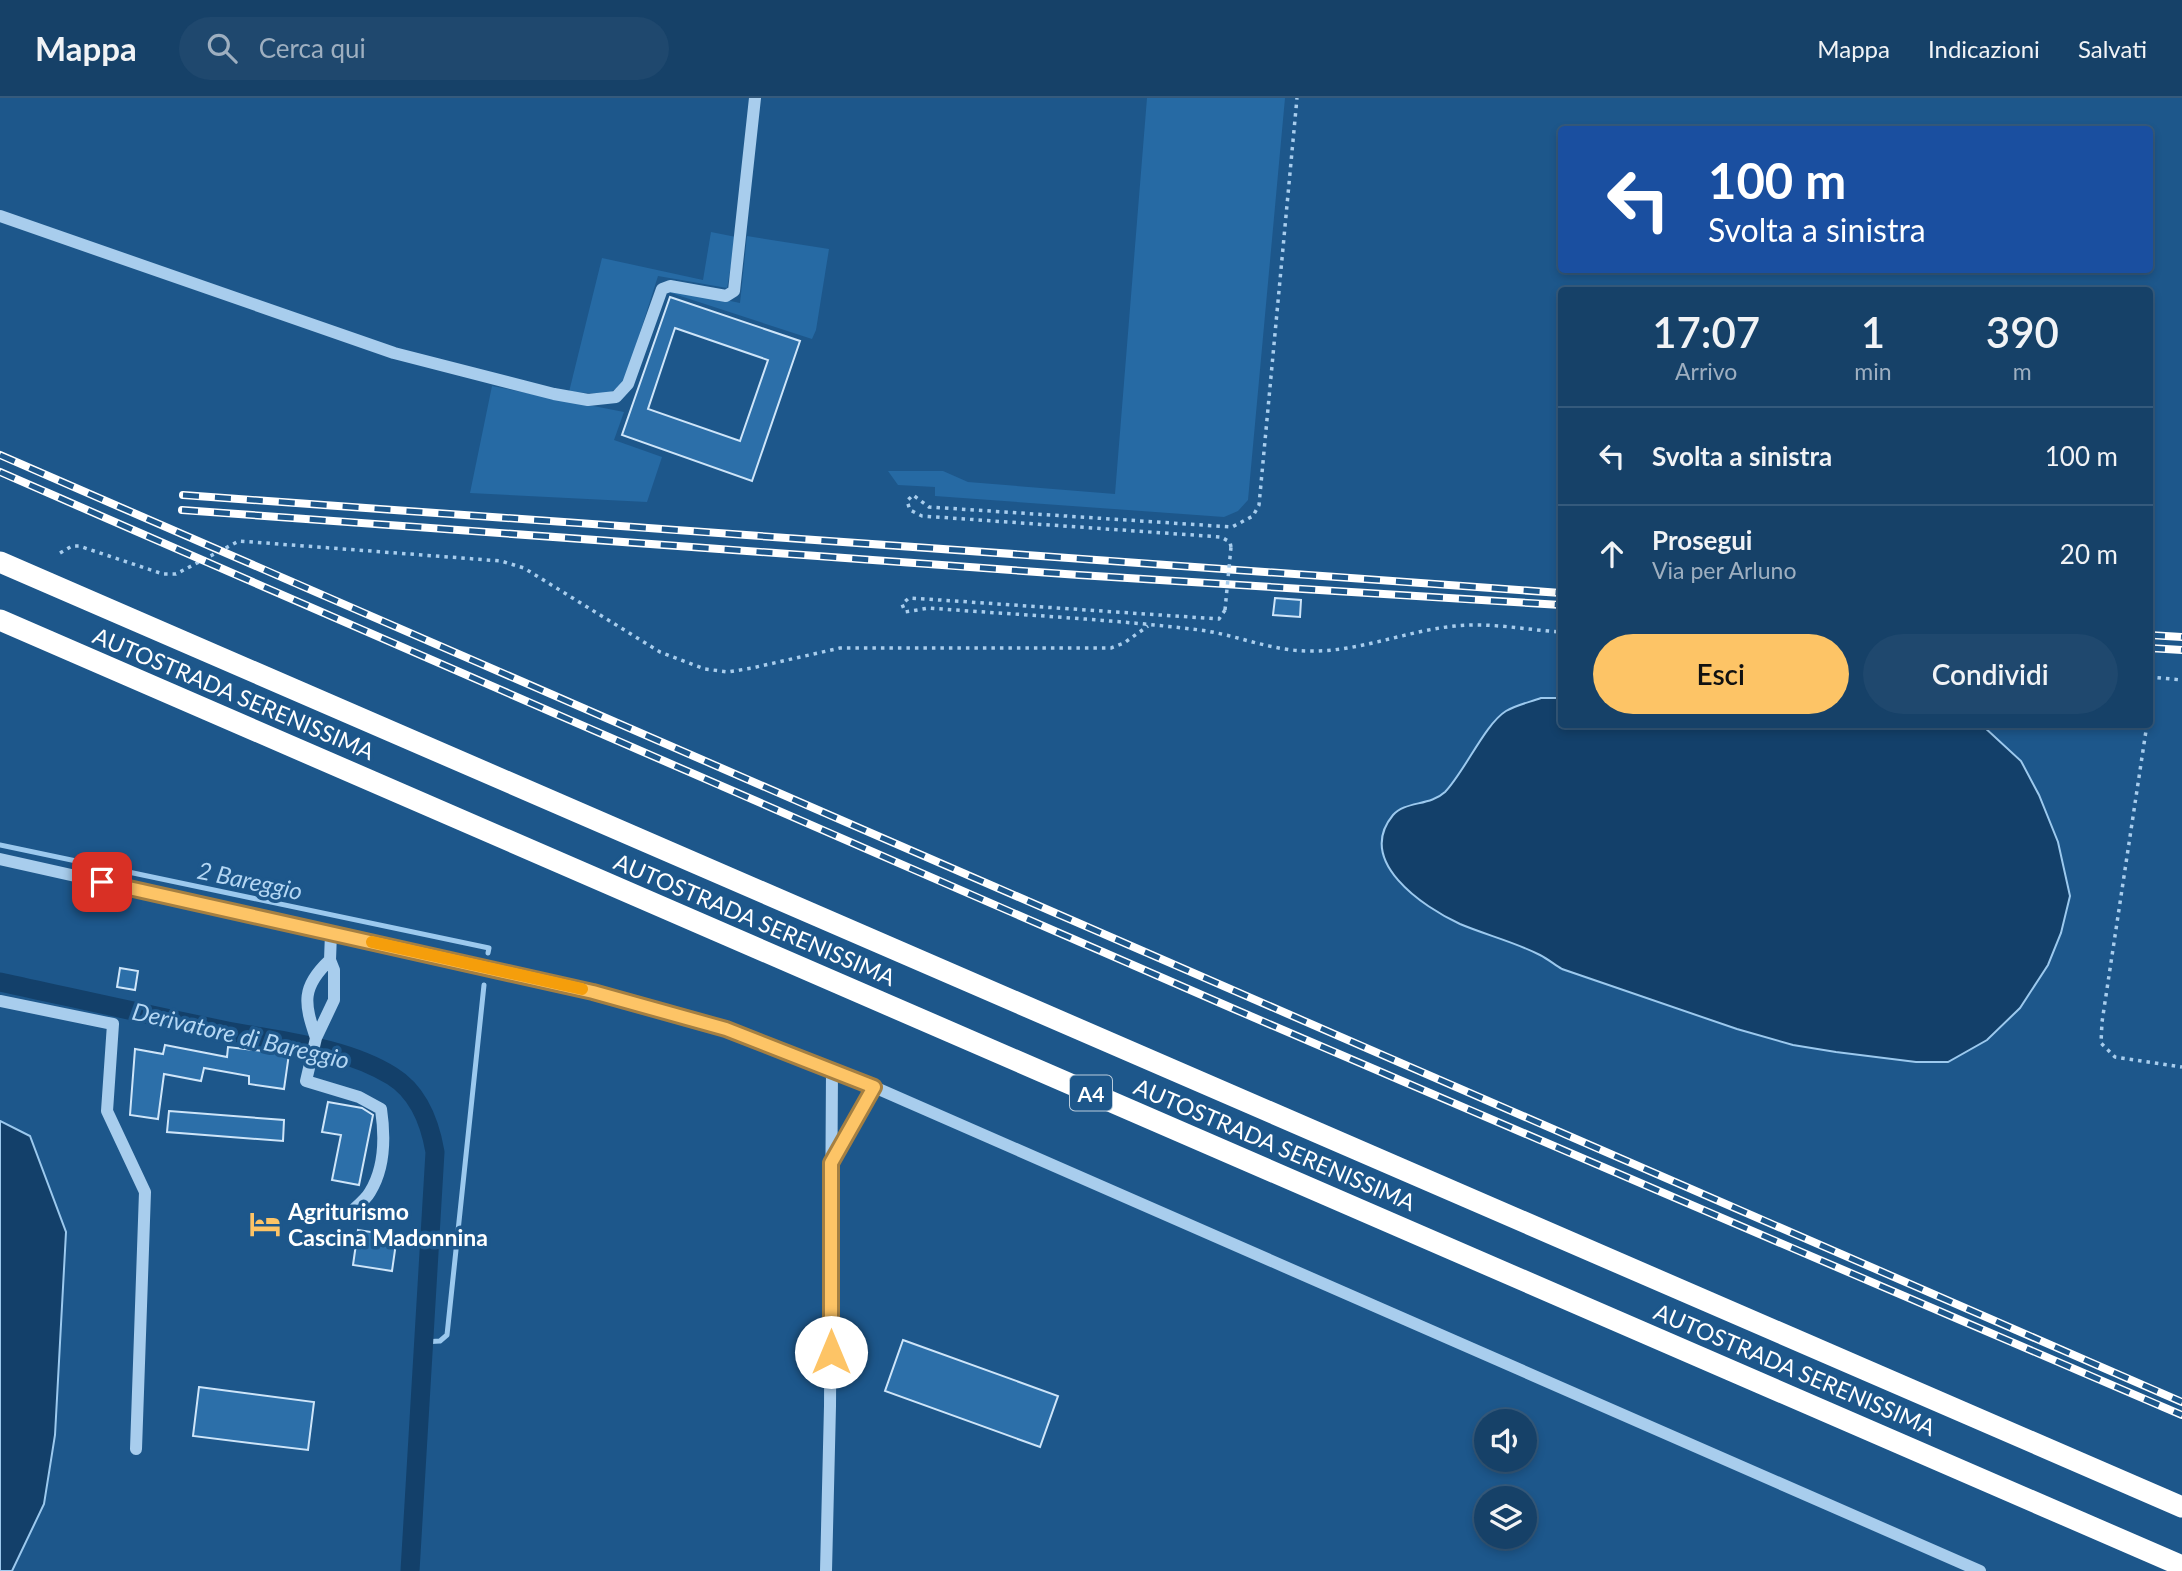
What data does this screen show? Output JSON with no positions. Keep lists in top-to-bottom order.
{
  "streets": {
    "highway": ["AUTOSTRADA SERENISSIMA", "A4"]
  },
  "water": ["2 Bareggio", "Derivatore di Bareggio"],
  "places": {
    "hotel": ["Agriturismo Cascina Madonnina"]
  },
  "page": {
    "header": "Mappa",
    "search": "Cerca qui",
    "nav": ["Mappa", "Indicazioni", "Salvati"],
    "turn": ["100 m", "Svolta a sinistra"],
    "eta": [
      "17:07",
      "Arrivo",
      "1",
      "min",
      "390",
      "m"
    ],
    "list": [
      {
        "name": "Svolta a sinistra",
        "value": "100 m"
      },
      {
        "name": "Prosegui",
        "note": "Via per Arluno",
        "value": "20 m"
      }
    ],
    "buttons": ["Esci", "Condividi"]
  }
}
